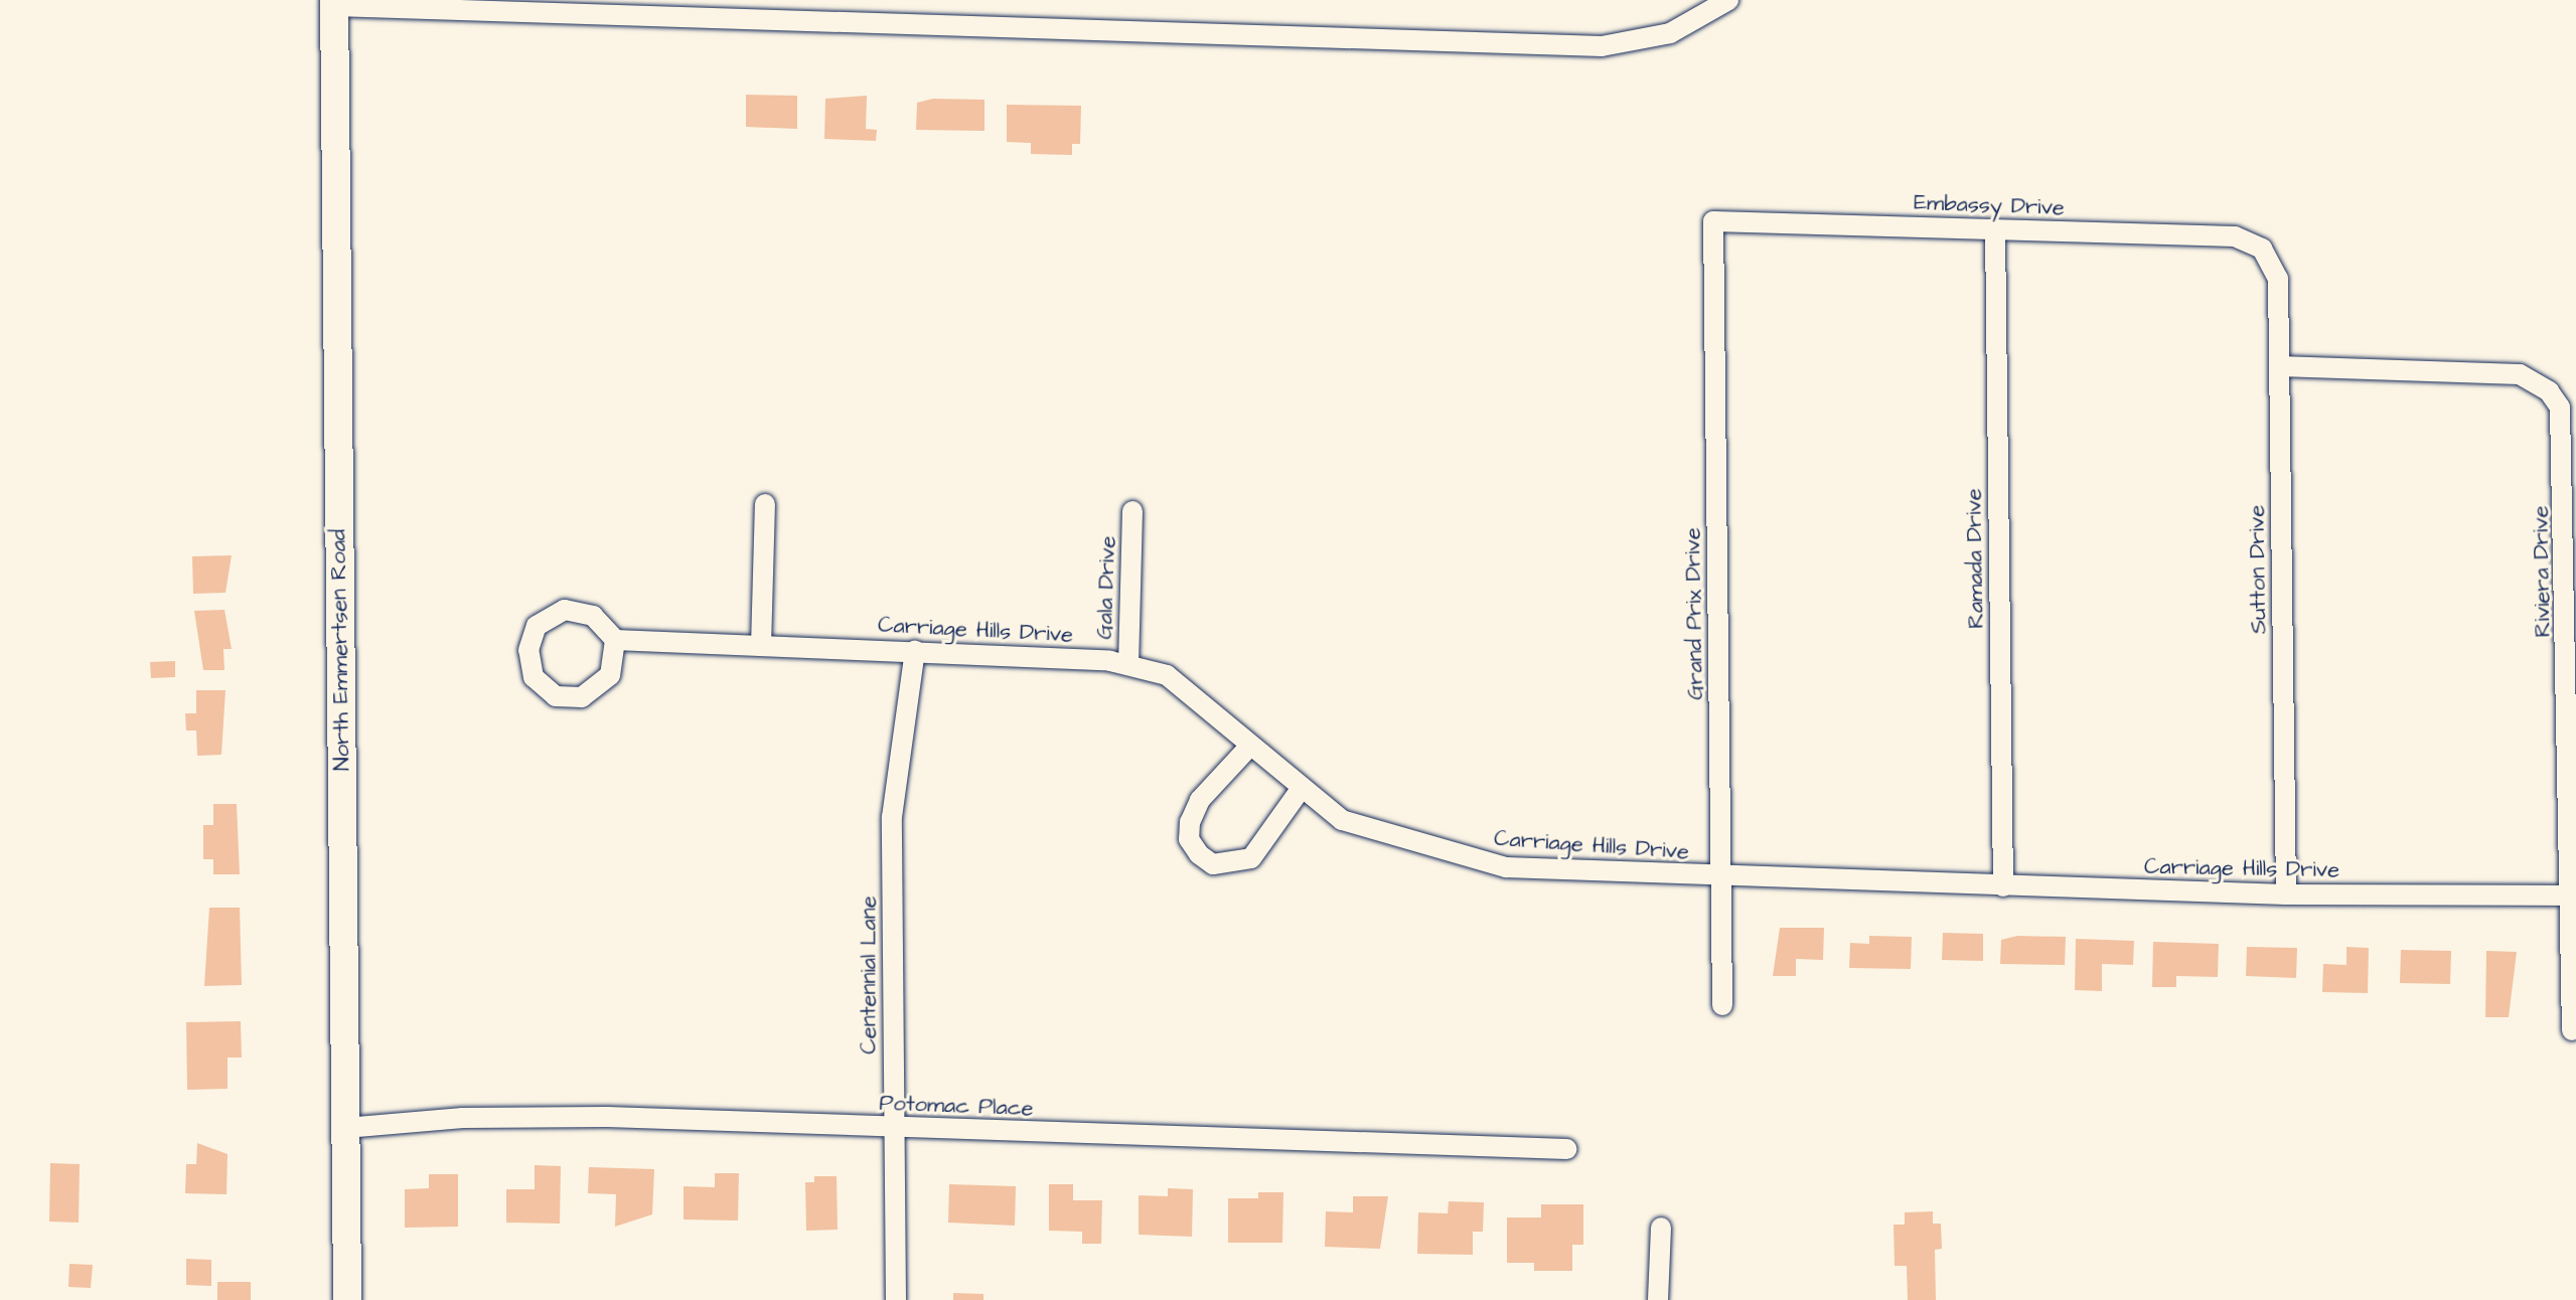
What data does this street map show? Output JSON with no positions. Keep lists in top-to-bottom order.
{
  "streets": {
    "street": [
      "Embassy Drive",
      "Ramada Drive",
      "Sutton Drive",
      "Riviera Drive",
      "Gala Drive",
      "Grand Prix Drive",
      "Carriage Hills Drive",
      "North Emmertsen Road",
      "Centennial Lane",
      "Potomac Place"
    ]
  },
  "crossings": [
    ["Embassy Drive", "Ramada Drive"],
    ["Embassy Drive", "Sutton Drive"],
    ["Embassy Drive", "Grand Prix Drive"],
    ["Ramada Drive", "Carriage Hills Drive"],
    ["Sutton Drive", "Riviera Drive"],
    ["Sutton Drive", "Carriage Hills Drive"],
    ["Riviera Drive", "Carriage Hills Drive"],
    ["Gala Drive", "Carriage Hills Drive"],
    ["Grand Prix Drive", "Carriage Hills Drive"],
    ["Carriage Hills Drive", "Centennial Lane"],
    ["North Emmertsen Road", "Potomac Place"],
    ["Centennial Lane", "Potomac Place"]
  ]
}
